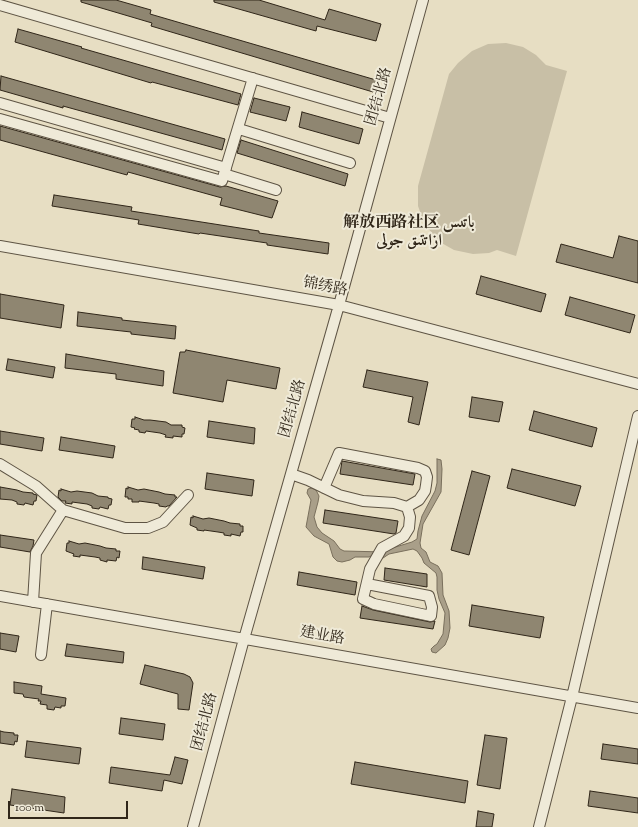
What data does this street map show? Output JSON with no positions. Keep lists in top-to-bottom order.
{
  "streets": {
    "street": ["团结北路", "锦绣路", "建业路"]
  },
  "crossings": [
    ["团结北路", "锦绣路"],
    ["团结北路", "建业路"]
  ],
  "districts": ["解放西路社区 باتىس ازاتتىق جولى"],
  "scale_bar": "100 m"
}
